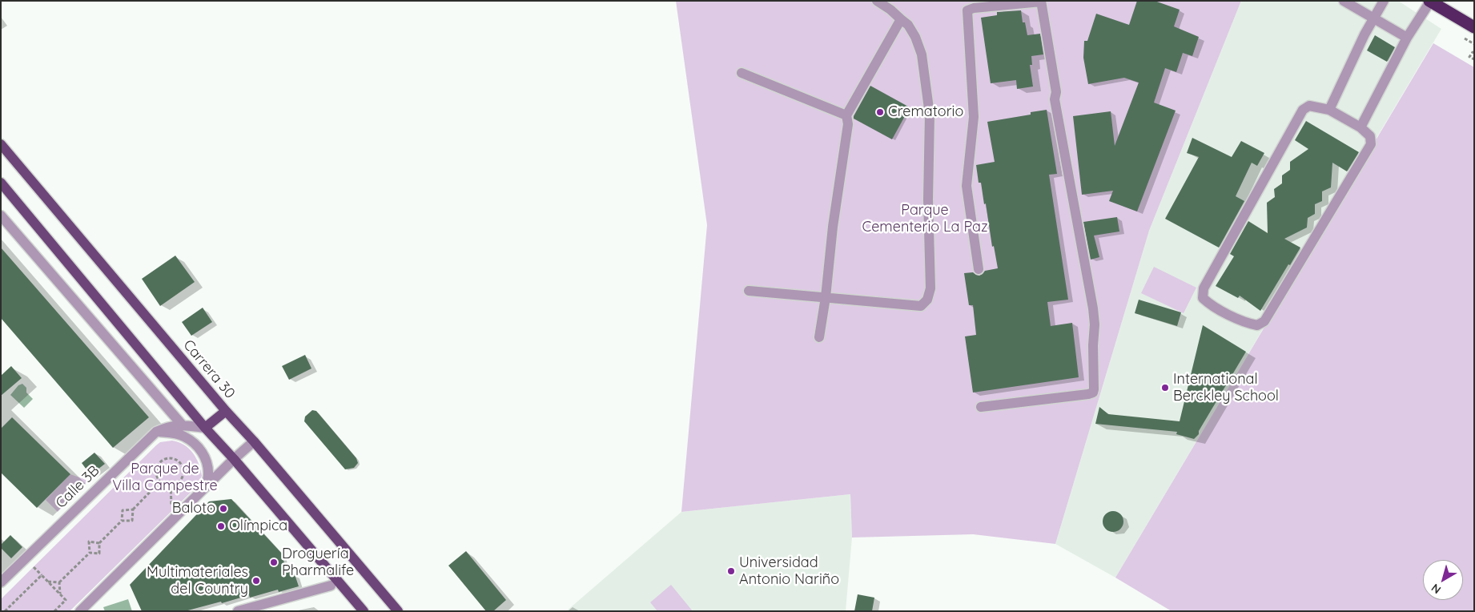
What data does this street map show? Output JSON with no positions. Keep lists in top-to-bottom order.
{
  "streets": {
    "main road": ["Carrera 30"],
    "street": ["Calle 3B"]
  },
  "parks": ["Parque Cementerio La Paz", "Parque de Villa Campestre"],
  "places": [
    "Crematorio",
    "International Berckley School",
    "Baloto",
    "Olímpica",
    "Droguería Pharmalife",
    "Universidad Antonio Nariño",
    "Multimateriales del Country"
  ],
  "north": "bottom left"
}
